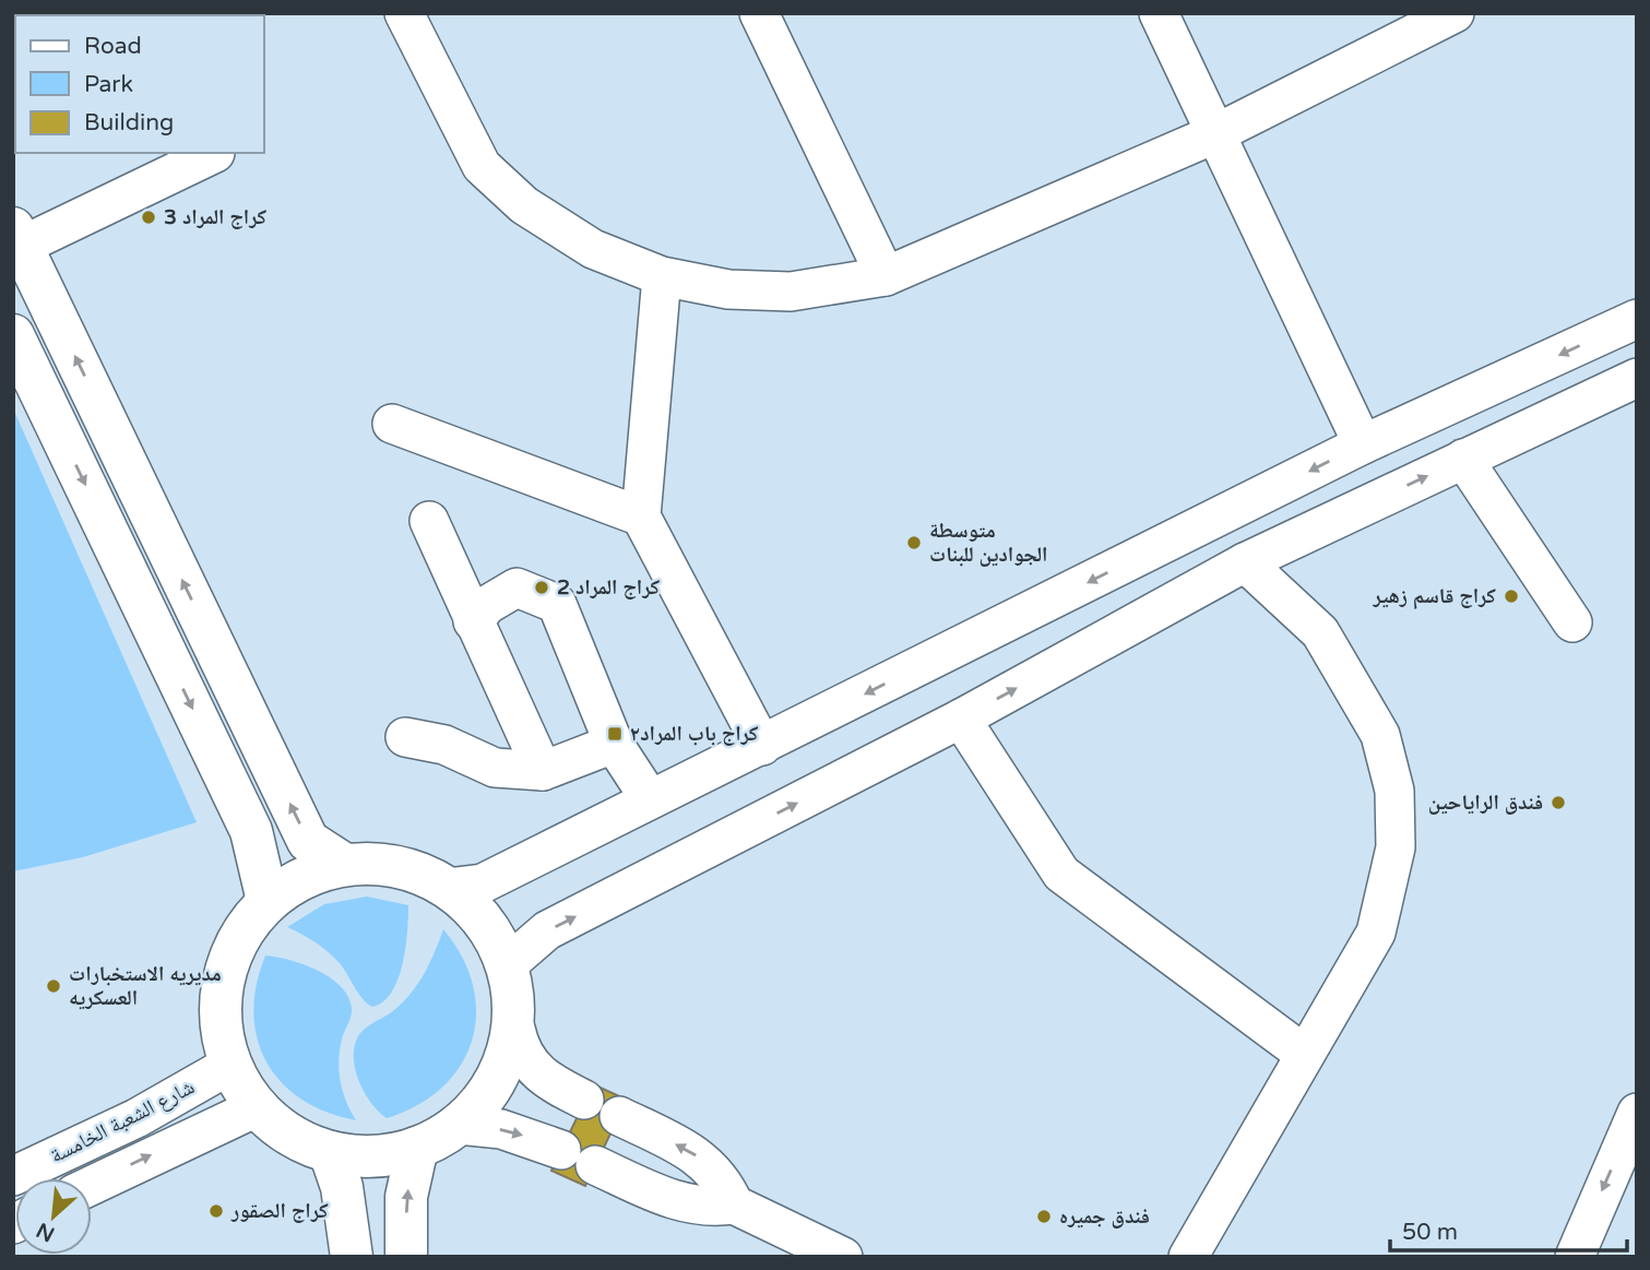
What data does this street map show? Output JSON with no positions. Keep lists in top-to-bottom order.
{
  "streets": {
    "street": ["شارع الشعبة الخامسة"]
  },
  "places": {
    "other": [
      "كراج المراد 3",
      "متوسطة الجوادين للبنات",
      "كراج المراد 2",
      "كراج قاسم زهير",
      "فندق الراياحين",
      "مديريه الاستخبارات العسكريه",
      "كراج الصقور",
      "فندق جميره"
    ],
    "transit": ["كراج باب المراد٢"]
  },
  "legend": ["Road", "Park", "Building"],
  "scale_bar": "50 m",
  "north": "bottom left"
}
